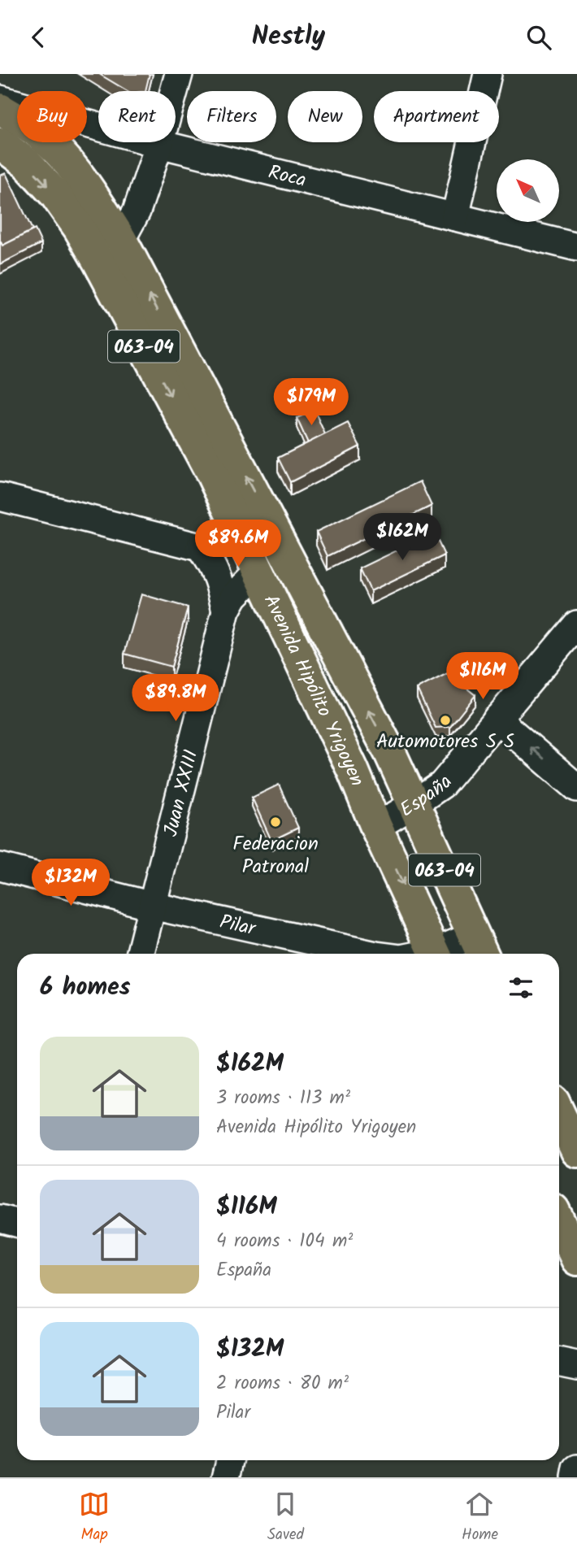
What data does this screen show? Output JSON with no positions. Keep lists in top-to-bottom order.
{
  "streets": {
    "main road": ["063-04", "Avenida Hipólito Yrigoyen"],
    "street": [
      "Roca",
      "Juan XXIII",
      "España",
      "Pilar"
    ]
  },
  "crossings": [
    ["Avenida Hipólito Yrigoyen", "Juan XXIII"],
    ["Avenida Hipólito Yrigoyen", "España"],
    ["Avenida Hipólito Yrigoyen", "Pilar"],
    ["Juan XXIII", "Pilar"]
  ],
  "places": ["Automotores S S", "Federacion Patronal"],
  "north": "top left",
  "page": {
    "header": "Nestly",
    "chip": [
      "Buy",
      "Rent",
      "Filters",
      "New",
      "Apartment"
    ],
    "price": [
      "$179M",
      "$162M",
      "$89.6M",
      "$116M",
      "$89.8M",
      "$132M"
    ],
    "heading": "6 homes",
    "list": [
      {
        "name": "$162M",
        "note": "3 rooms · 113 m² · Avenida Hipólito Yrigoyen"
      },
      {
        "name": "$116M",
        "note": "4 rooms · 104 m² · España"
      },
      {
        "name": "$132M",
        "note": "2 rooms · 80 m² · Pilar"
      }
    ],
    "tabs": ["Map", "Saved", "Home"]
  }
}
